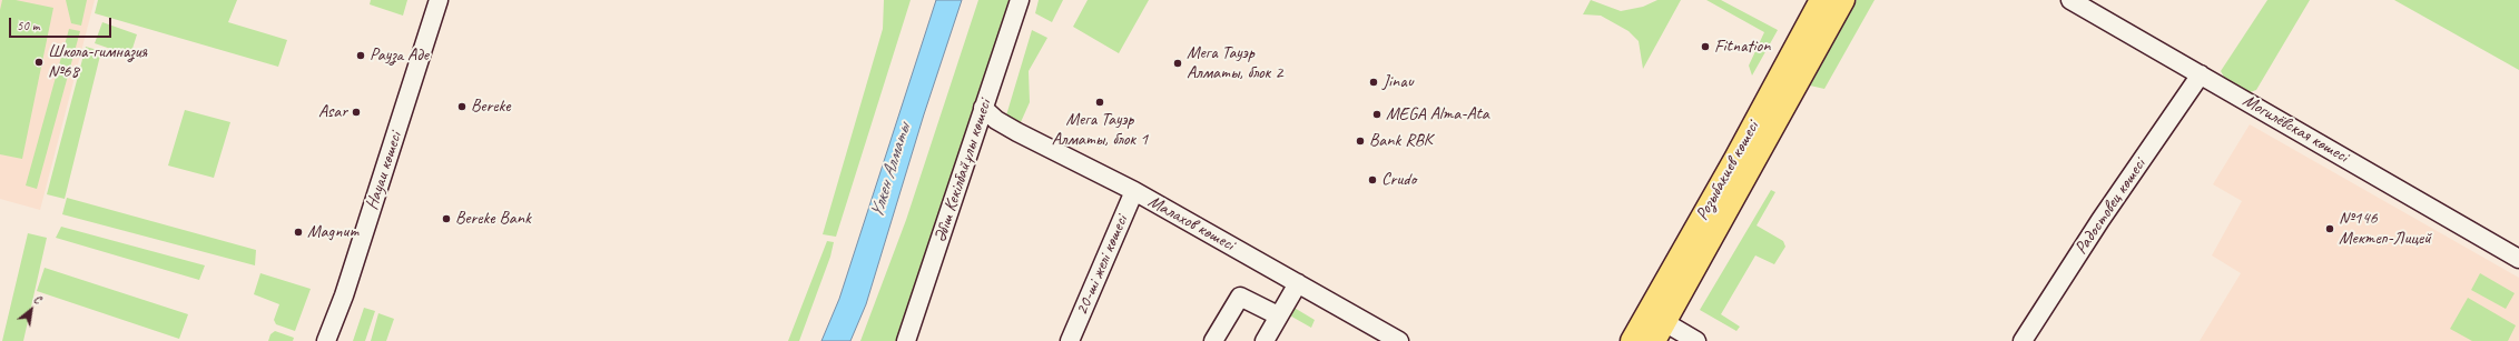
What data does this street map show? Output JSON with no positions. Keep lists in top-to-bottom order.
{
  "streets": {
    "main road": ["Розыбакиев көшесі"],
    "street": [
      "Могилёвская көшесі",
      "Науаи көшесі",
      "Әбіш Кекілбайұлы көшесі",
      "Радостовец көшесі",
      "Малахов көшесі",
      "20-ші желі көшесі"
    ]
  },
  "crossings": [
    ["Могилёвская көшесі", "Радостовец көшесі"],
    ["Әбіш Кекілбайұлы көшесі", "Малахов көшесі"],
    ["Малахов көшесі", "20-ші желі көшесі"]
  ],
  "water": ["Үлкен Алматы"],
  "places": [
    "Fitnation",
    "Рауза Аде",
    "Школа-гимназия №68",
    "Мега Тауэр Алматы, блок 2",
    "Jinau",
    "Мега Тауэр Алматы, блок 1",
    "Bereke",
    "Asar",
    "MEGA Alma-Ata",
    "Bank RBK",
    "Crudo",
    "Bereke Bank",
    "№146 Мектеп-Лицей",
    "Magnum"
  ],
  "scale_bar": "50 m",
  "north": "top right"
}
